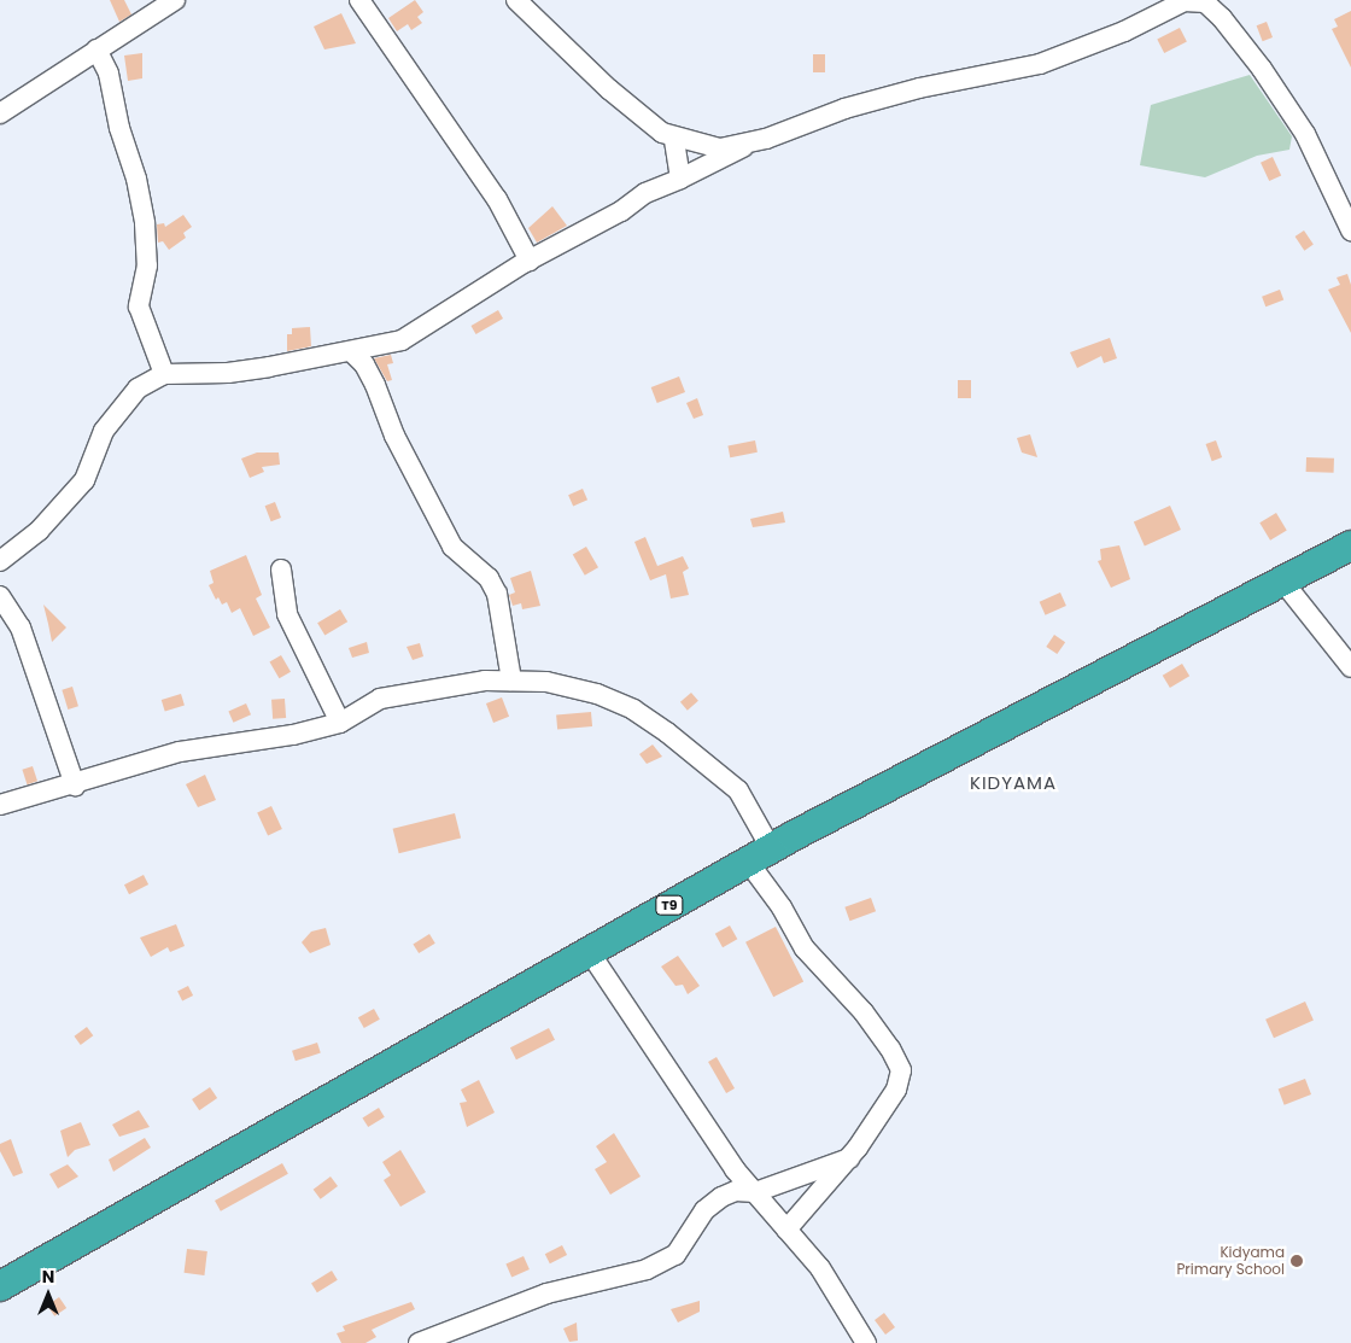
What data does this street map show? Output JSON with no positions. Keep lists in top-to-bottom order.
{
  "streets": {
    "highway": ["T9"]
  },
  "districts": ["KIDYAMA"],
  "places": ["Kidyama Primary School"],
  "north": "top"
}
